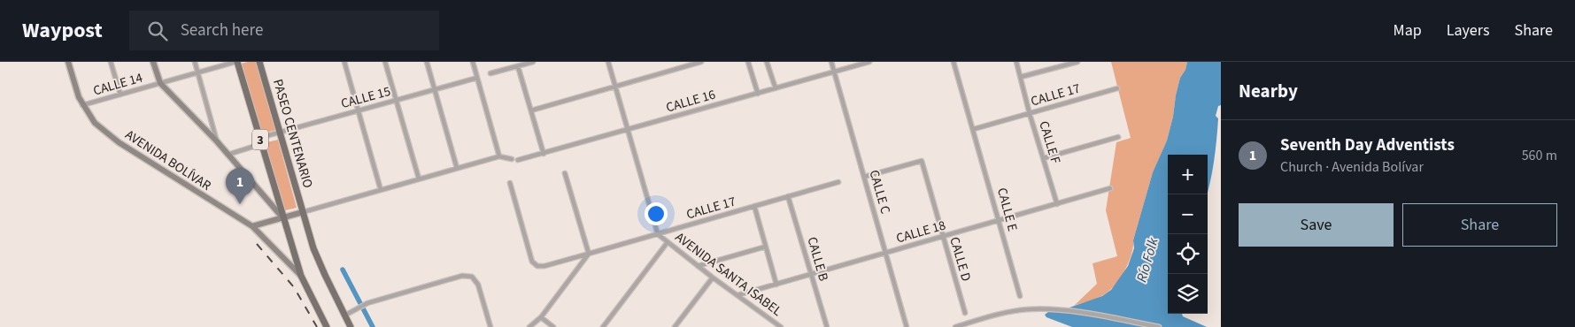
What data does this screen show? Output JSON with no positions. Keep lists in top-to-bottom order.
{
  "streets": {
    "main road": ["PASEO CENTENARIO", "3"],
    "street": [
      "CALLE 14",
      "CALLE 17",
      "CALLE 15",
      "CALLE 16",
      "CALLE F",
      "AVENIDA BOLÍVAR",
      "CALLE C",
      "CALLE E",
      "CALLE 18",
      "CALLE B",
      "CALLE D",
      "AVENIDA SANTA ISABEL"
    ]
  },
  "crossings": [
    ["CALLE 14", "3"],
    ["CALLE 14", "AVENIDA BOLÍVAR"],
    ["CALLE 17", "CALLE F"],
    ["CALLE 17", "CALLE E"],
    ["CALLE 17", "CALLE B"],
    ["CALLE 17", "AVENIDA SANTA ISABEL"],
    ["CALLE 15", "PASEO CENTENARIO"],
    ["CALLE 15", "3"],
    ["CALLE 16", "CALLE C"],
    ["CALLE 16", "AVENIDA SANTA ISABEL"],
    ["PASEO CENTENARIO", "3"],
    ["3", "AVENIDA BOLÍVAR"],
    ["CALLE F", "CALLE 18"],
    ["CALLE C", "CALLE 18"],
    ["CALLE C", "CALLE D"],
    ["CALLE E", "CALLE 18"],
    ["CALLE 18", "CALLE B"],
    ["CALLE 18", "CALLE D"],
    ["CALLE 18", "AVENIDA SANTA ISABEL"]
  ],
  "water": ["Río Folk"],
  "page": {
    "header": "Waypost",
    "search": "Search here",
    "nav": ["Map", "Layers", "Share"],
    "heading": "Nearby",
    "list": [
      {
        "mark": "1",
        "name": "Seventh Day Adventists",
        "note": "Church · Avenida Bolívar",
        "value": "560 m"
      }
    ],
    "map_buttons": ["+", "−"],
    "pins": "1",
    "buttons": ["Save", "Share"]
  }
}
